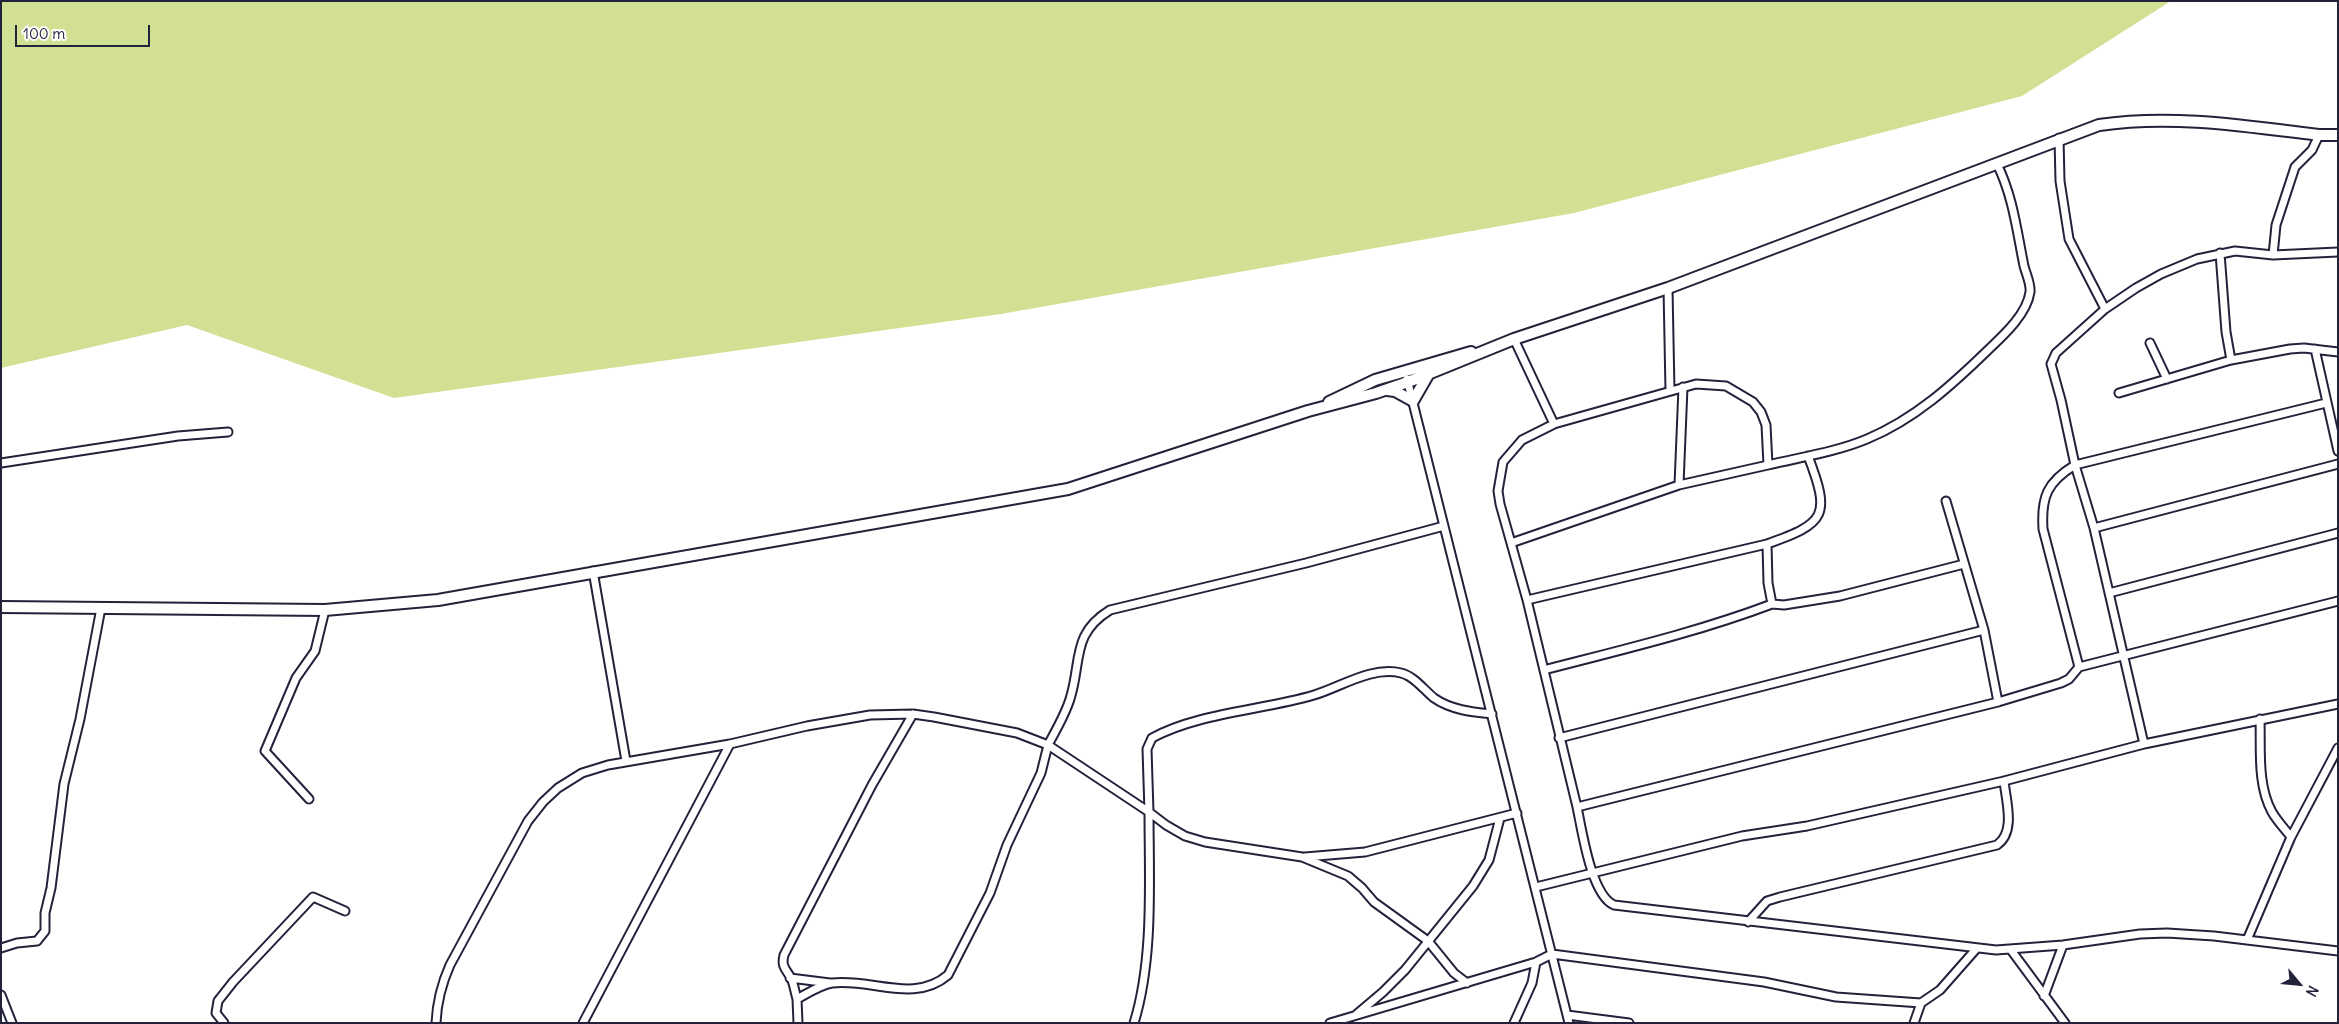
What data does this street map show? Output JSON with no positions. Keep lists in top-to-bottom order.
{
  "scale_bar": "100 m",
  "north": "bottom right"
}
